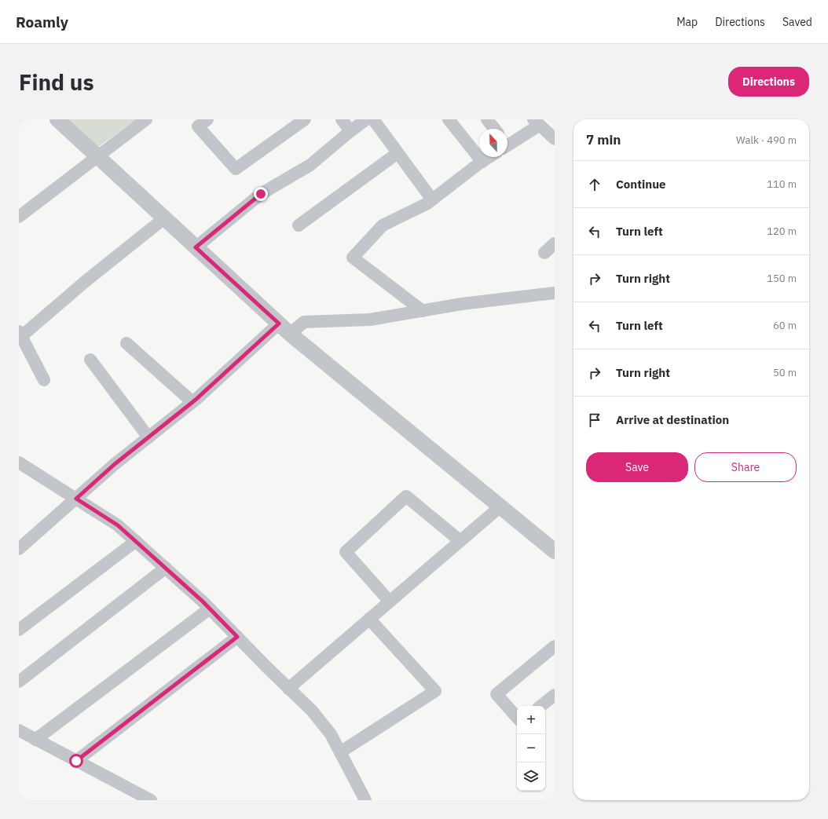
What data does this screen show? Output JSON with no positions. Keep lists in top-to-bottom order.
{
  "north": "top",
  "page": {
    "header": "Roamly",
    "nav": ["Map", "Directions", "Saved"],
    "buttons": [
      "Directions",
      ["Save", "Share"]
    ],
    "title": "Find us",
    "heading": ["7 min", "Walk · 490 m"],
    "list": [
      ["Continue", "110 m"],
      ["Turn left", "120 m"],
      ["Turn right", "150 m"],
      ["Turn left", "60 m"],
      ["Turn right", "50 m"],
      "Arrive at destination"
    ],
    "map_buttons": ["+", "−"]
  }
}
